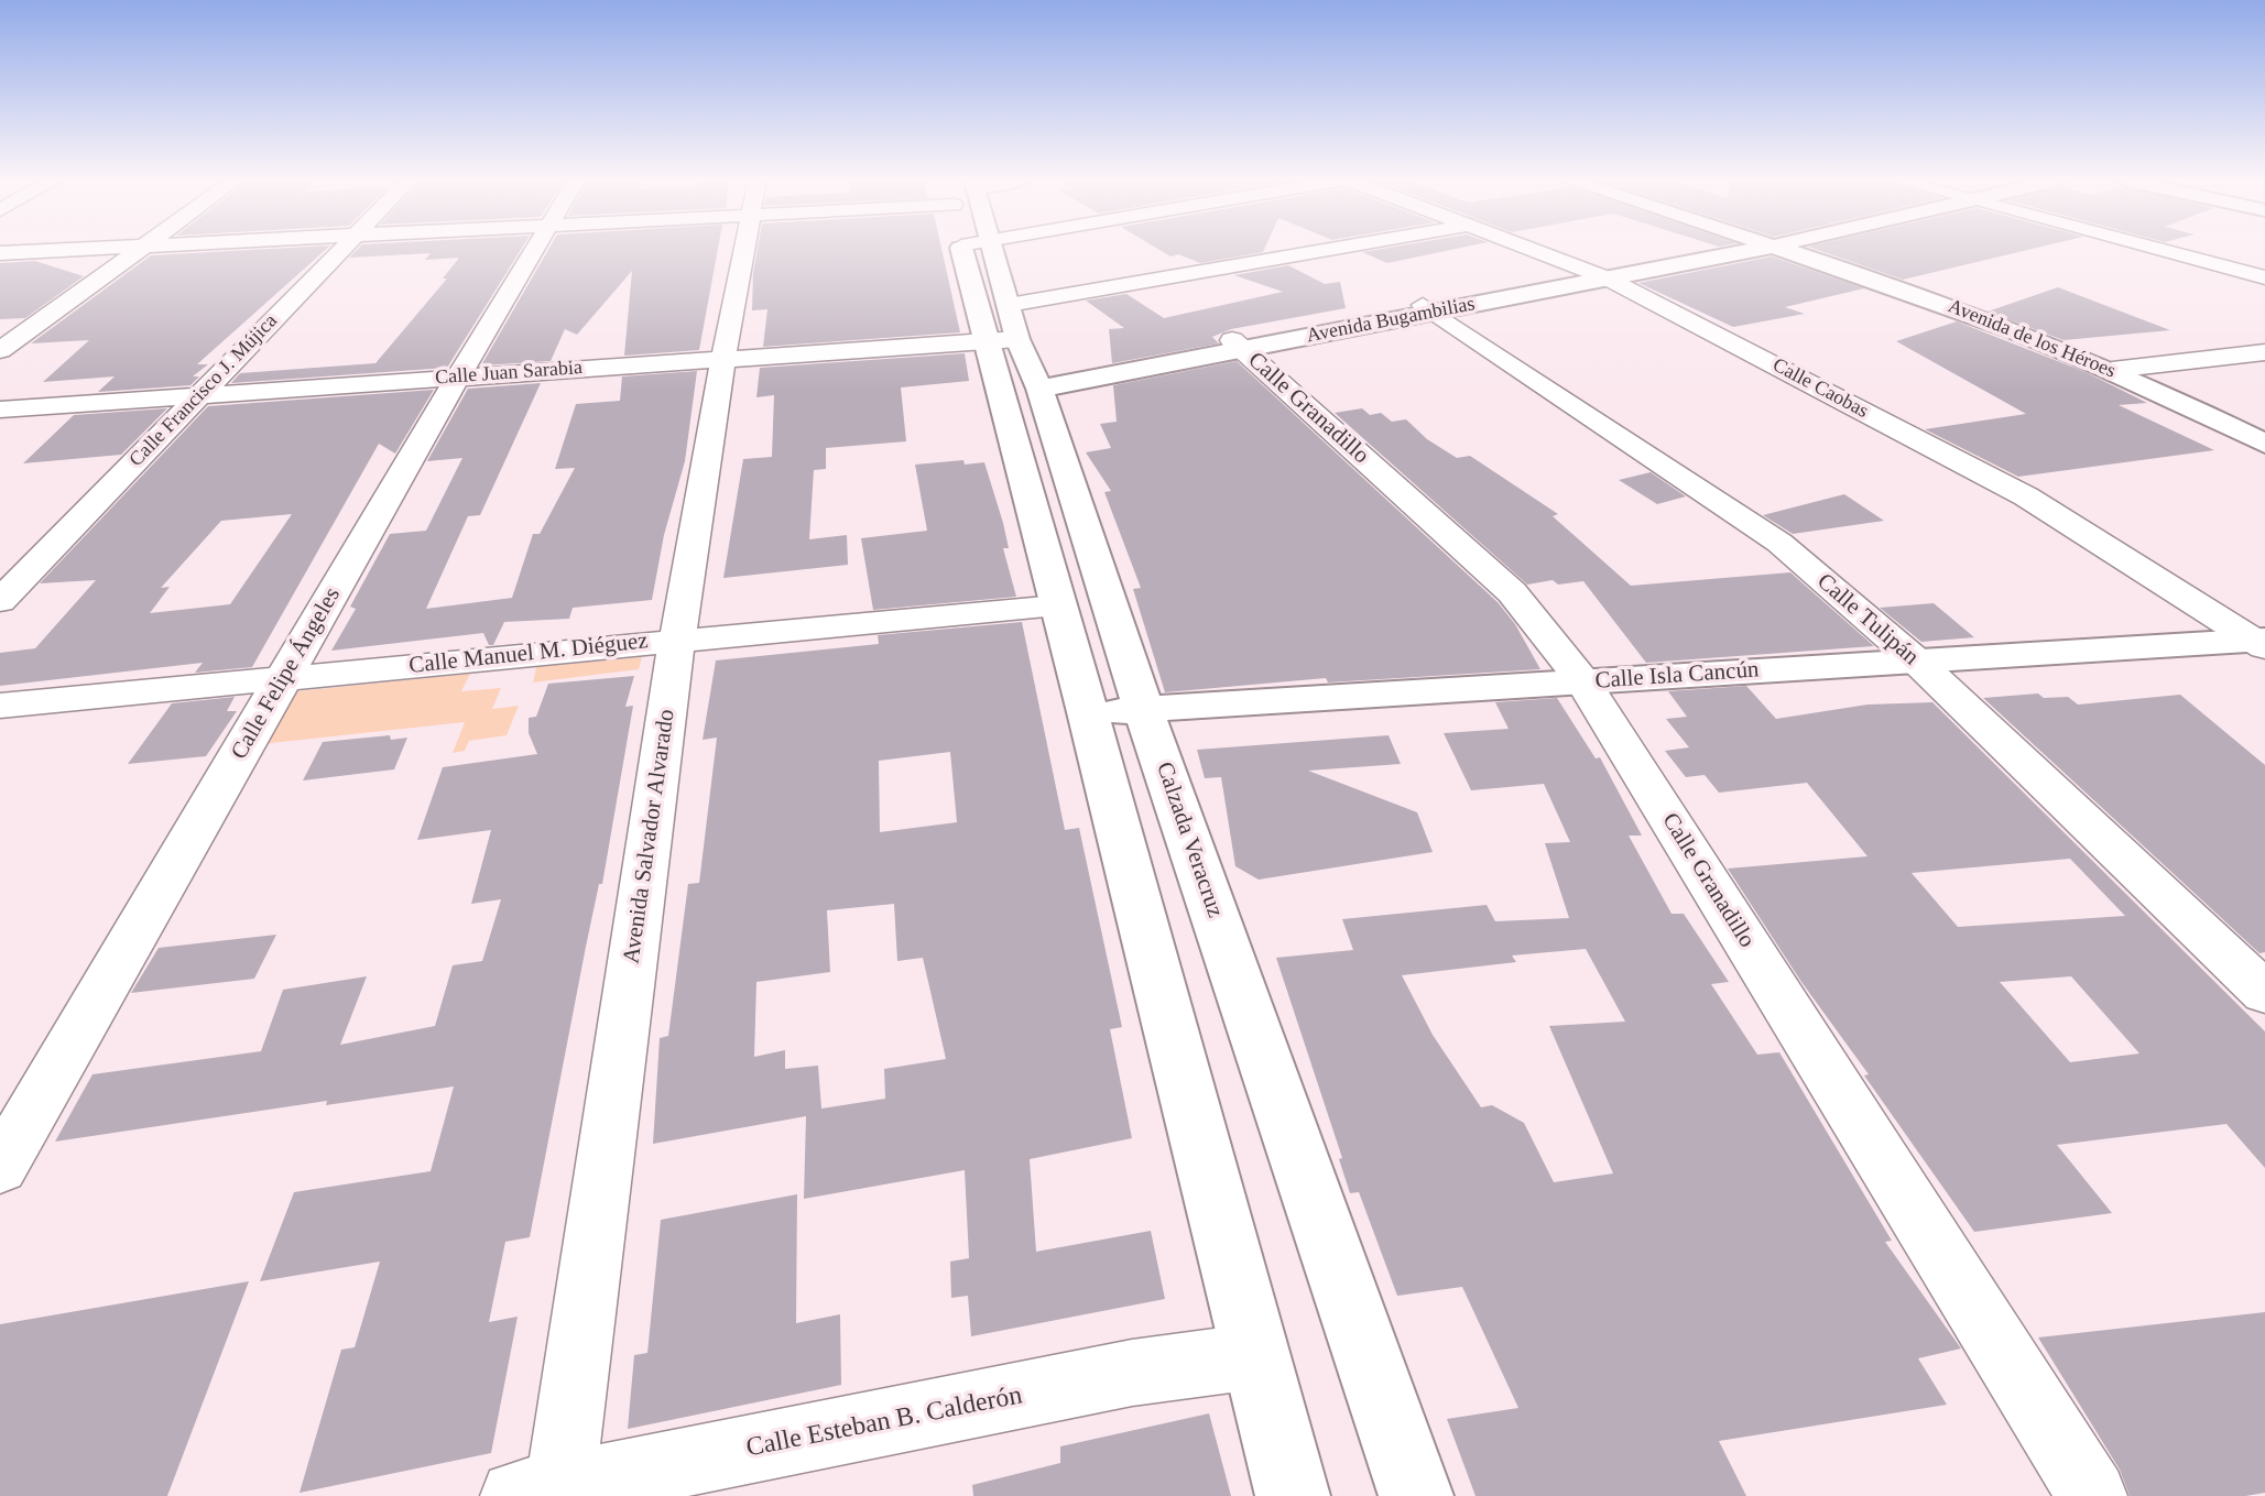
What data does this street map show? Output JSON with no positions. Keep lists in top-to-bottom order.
{
  "streets": {
    "main road": [
      "Avenida Bugambilias",
      "Avenida de los Héroes",
      "Calle Isla Cancún",
      "Calzada Veracruz"
    ],
    "street": [
      "Calle Juan Sarabia",
      "Calle Caobas",
      "Calle Francisco J. Mújica",
      "Calle Granadillo",
      "Calle Tulipán",
      "Calle Manuel M. Diéguez",
      "Calle Felipe Ángeles",
      "Avenida Salvador Alvarado",
      "Calle Esteban B. Calderón"
    ]
  },
  "crossings": [
    ["Avenida Bugambilias", "Calle Juan Sarabia"],
    ["Avenida Bugambilias", "Calle Caobas"],
    ["Avenida Bugambilias", "Calle Granadillo"],
    ["Avenida Bugambilias", "Calle Tulipán"],
    ["Avenida Bugambilias", "Calzada Veracruz"],
    ["Calle Juan Sarabia", "Calle Francisco J. Mújica"],
    ["Calle Juan Sarabia", "Calle Felipe Ángeles"],
    ["Calle Juan Sarabia", "Avenida Salvador Alvarado"],
    ["Calle Juan Sarabia", "Calzada Veracruz"],
    ["Calle Caobas", "Calle Isla Cancún"],
    ["Calle Granadillo", "Calle Isla Cancún"],
    ["Calle Tulipán", "Calle Isla Cancún"],
    ["Calle Manuel M. Diéguez", "Calle Felipe Ángeles"],
    ["Calle Manuel M. Diéguez", "Avenida Salvador Alvarado"],
    ["Calle Manuel M. Diéguez", "Calzada Veracruz"],
    ["Calle Isla Cancún", "Calzada Veracruz"],
    ["Avenida Salvador Alvarado", "Calle Esteban B. Calderón"],
    ["Calzada Veracruz", "Calle Esteban B. Calderón"]
  ]
}
